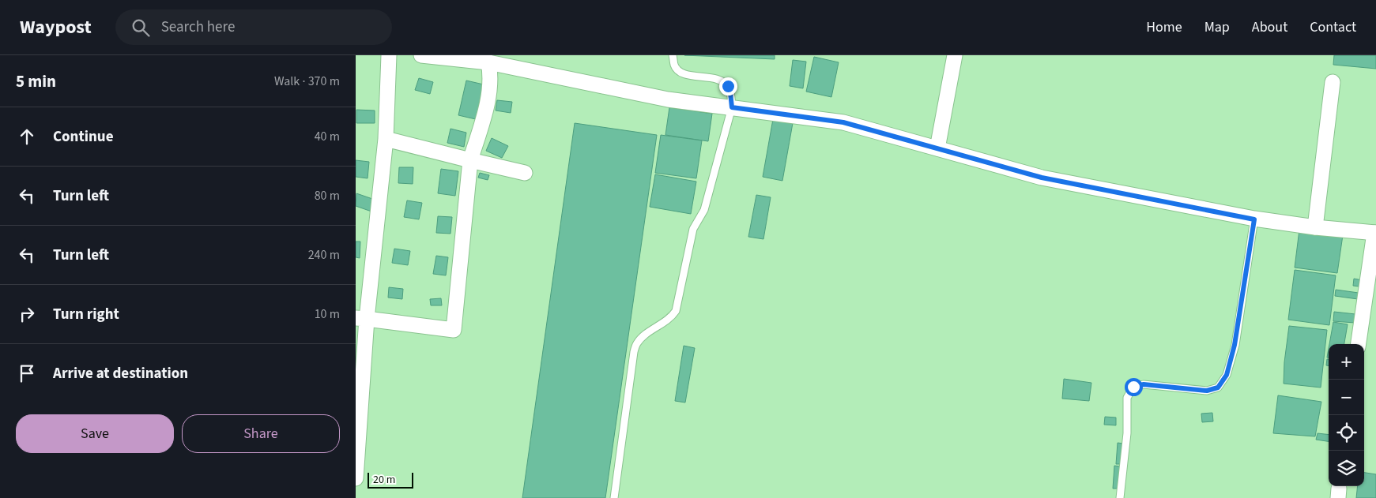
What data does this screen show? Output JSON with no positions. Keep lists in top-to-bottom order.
{
  "scale_bar": "20 m",
  "page": {
    "header": "Waypost",
    "search": "Search here",
    "nav": [
      "Home",
      "Map",
      "About",
      "Contact"
    ],
    "heading": ["5 min", "Walk · 370 m"],
    "list": [
      ["Continue", "40 m"],
      ["Turn left", "80 m"],
      ["Turn left", "240 m"],
      ["Turn right", "10 m"],
      "Arrive at destination"
    ],
    "map_buttons": ["+", "−"],
    "buttons": ["Save", "Share"],
    "scale": "20 m"
  }
}
